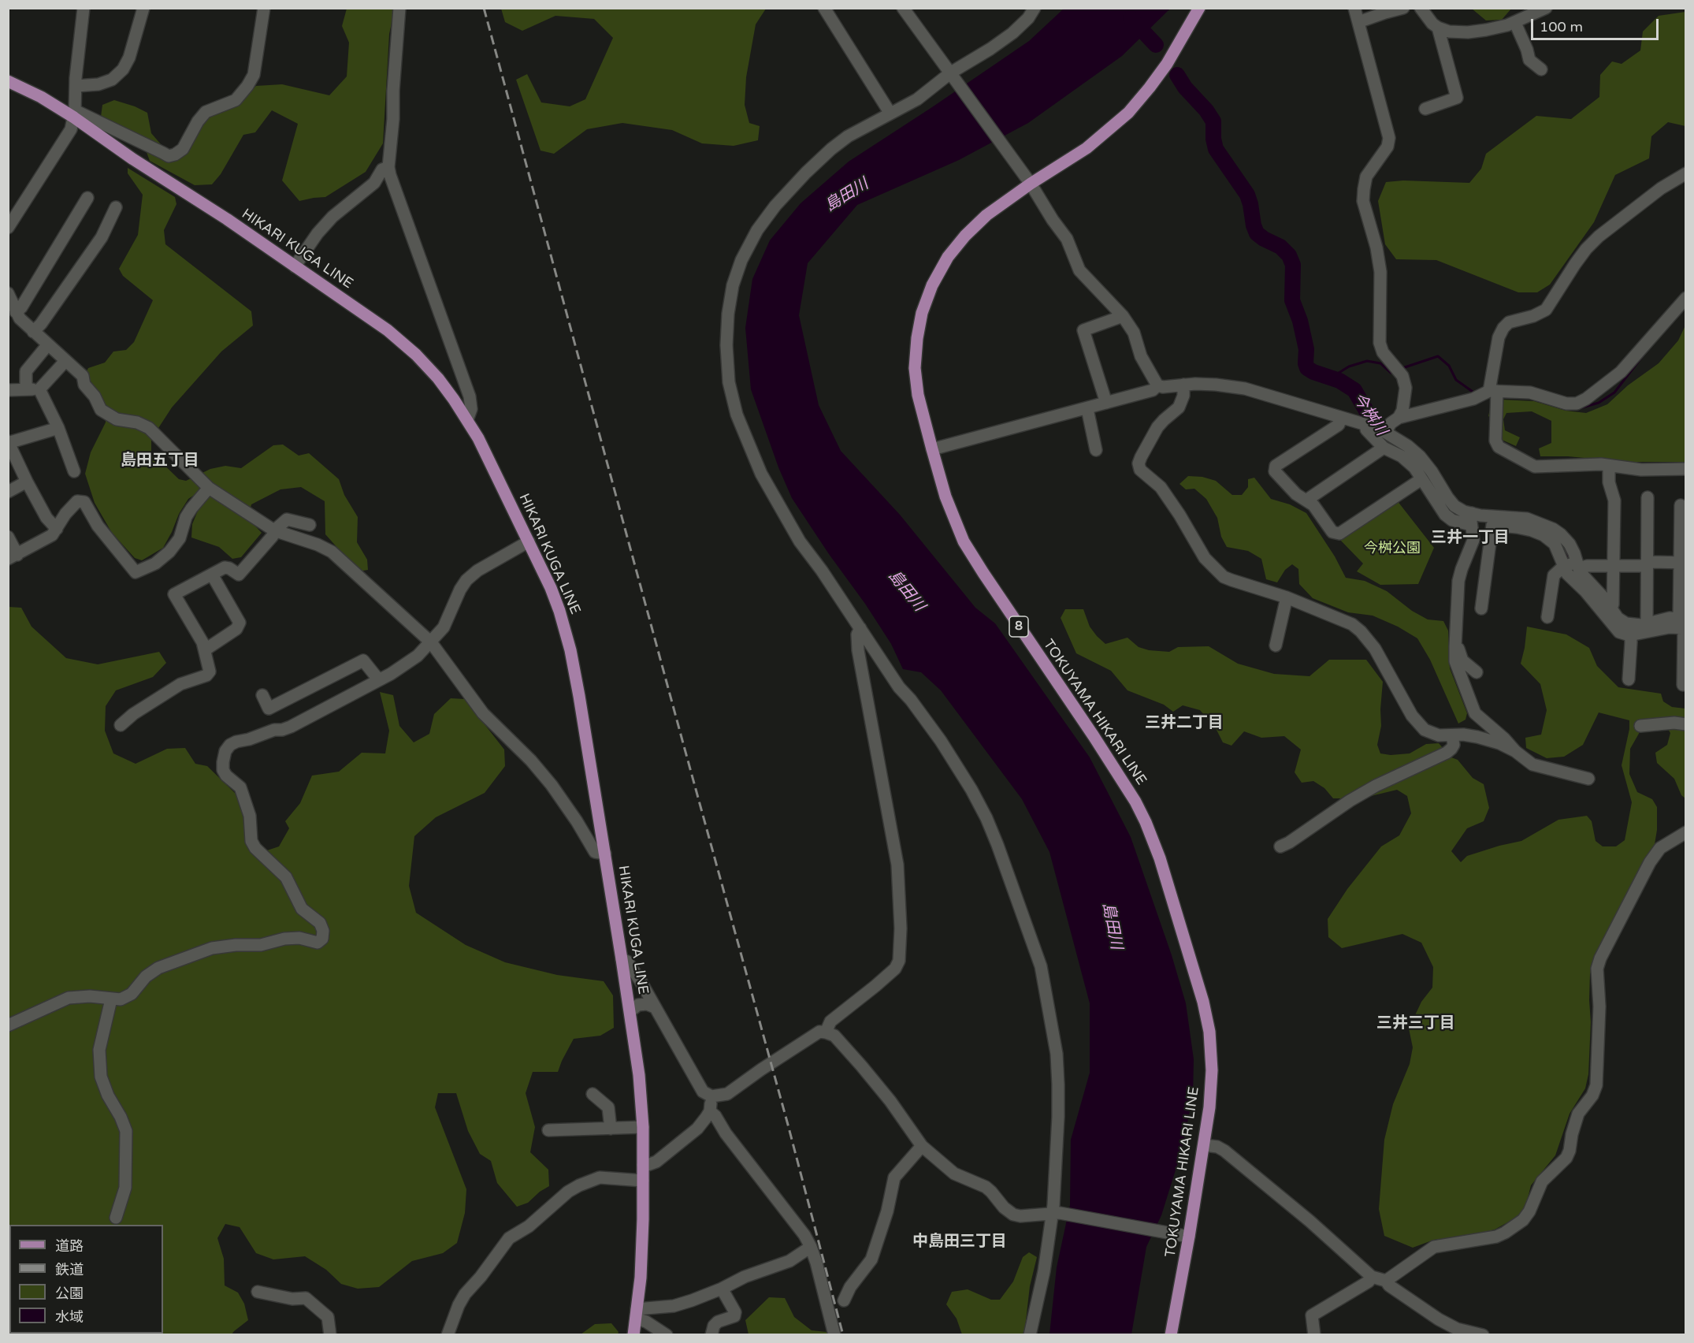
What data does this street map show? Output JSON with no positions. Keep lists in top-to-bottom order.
{
  "streets": {
    "main road": ["HIKARI KUGA LINE", "8", "TOKUYAMA HIKARI LINE"]
  },
  "districts": [
    "島田五丁目",
    "三井一丁目",
    "三井二丁目",
    "三井三丁目",
    "中島田三丁目"
  ],
  "water": ["島田川", "今桝川"],
  "parks": ["今桝公園"],
  "legend": [
    "道路",
    "鉄道",
    "公園",
    "水域"
  ],
  "scale_bar": "100 m"
}
